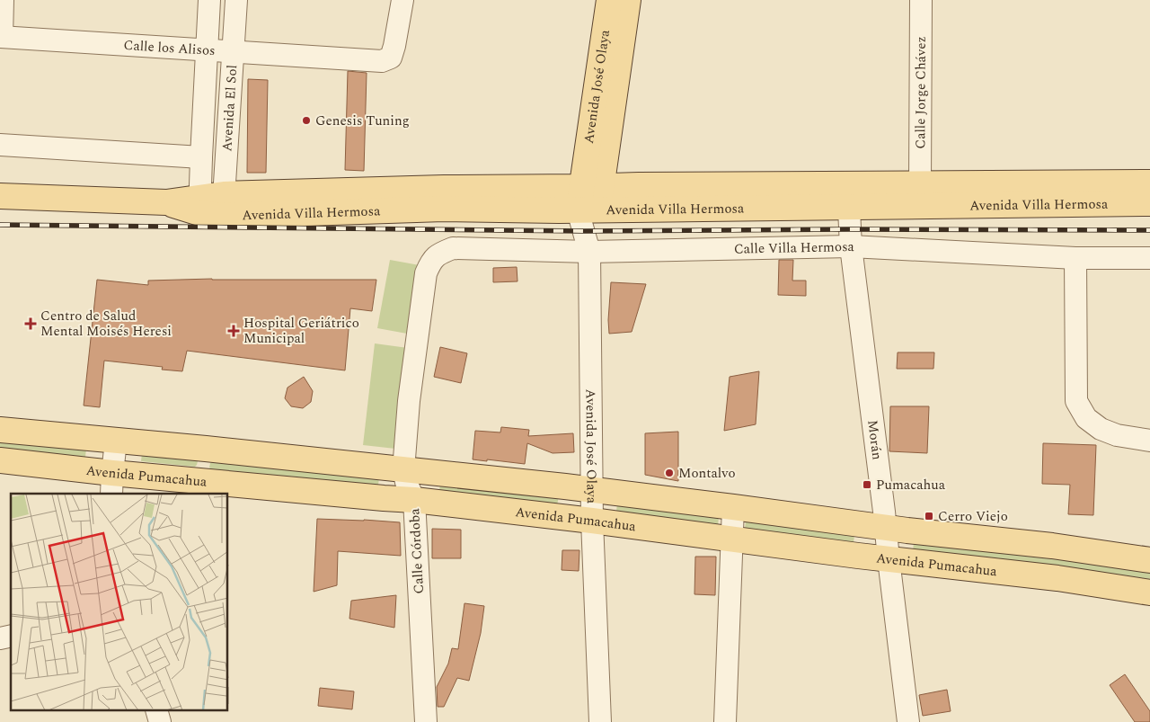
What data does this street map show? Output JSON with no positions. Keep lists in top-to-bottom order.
{
  "streets": {
    "main road": ["Avenida José Olaya", "Avenida Villa Hermosa", "Avenida Pumacahua"],
    "street": [
      "Calle los Alisos",
      "Calle Jorge Chávez",
      "Avenida El Sol",
      "Calle Villa Hermosa",
      "Morán",
      "Calle Córdoba"
    ]
  },
  "crossings": [
    ["Calle los Alisos", "Avenida El Sol"],
    ["Avenida José Olaya", "Avenida Villa Hermosa"],
    ["Avenida José Olaya", "Calle Villa Hermosa"],
    ["Avenida José Olaya", "Avenida Pumacahua"],
    ["Calle Jorge Chávez", "Avenida Villa Hermosa"],
    ["Avenida El Sol", "Avenida Villa Hermosa"],
    ["Avenida Villa Hermosa", "Morán"],
    ["Calle Villa Hermosa", "Morán"],
    ["Calle Villa Hermosa", "Calle Córdoba"],
    ["Morán", "Avenida Pumacahua"],
    ["Avenida Pumacahua", "Calle Córdoba"]
  ],
  "places": {
    "other": ["Genesis Tuning", "Montalvo"],
    "health": ["Centro de Salud Mental Moisés Heresi", "Hospital Geriátrico Municipal"],
    "transit": ["Pumacahua", "Cerro Viejo"]
  }
}
